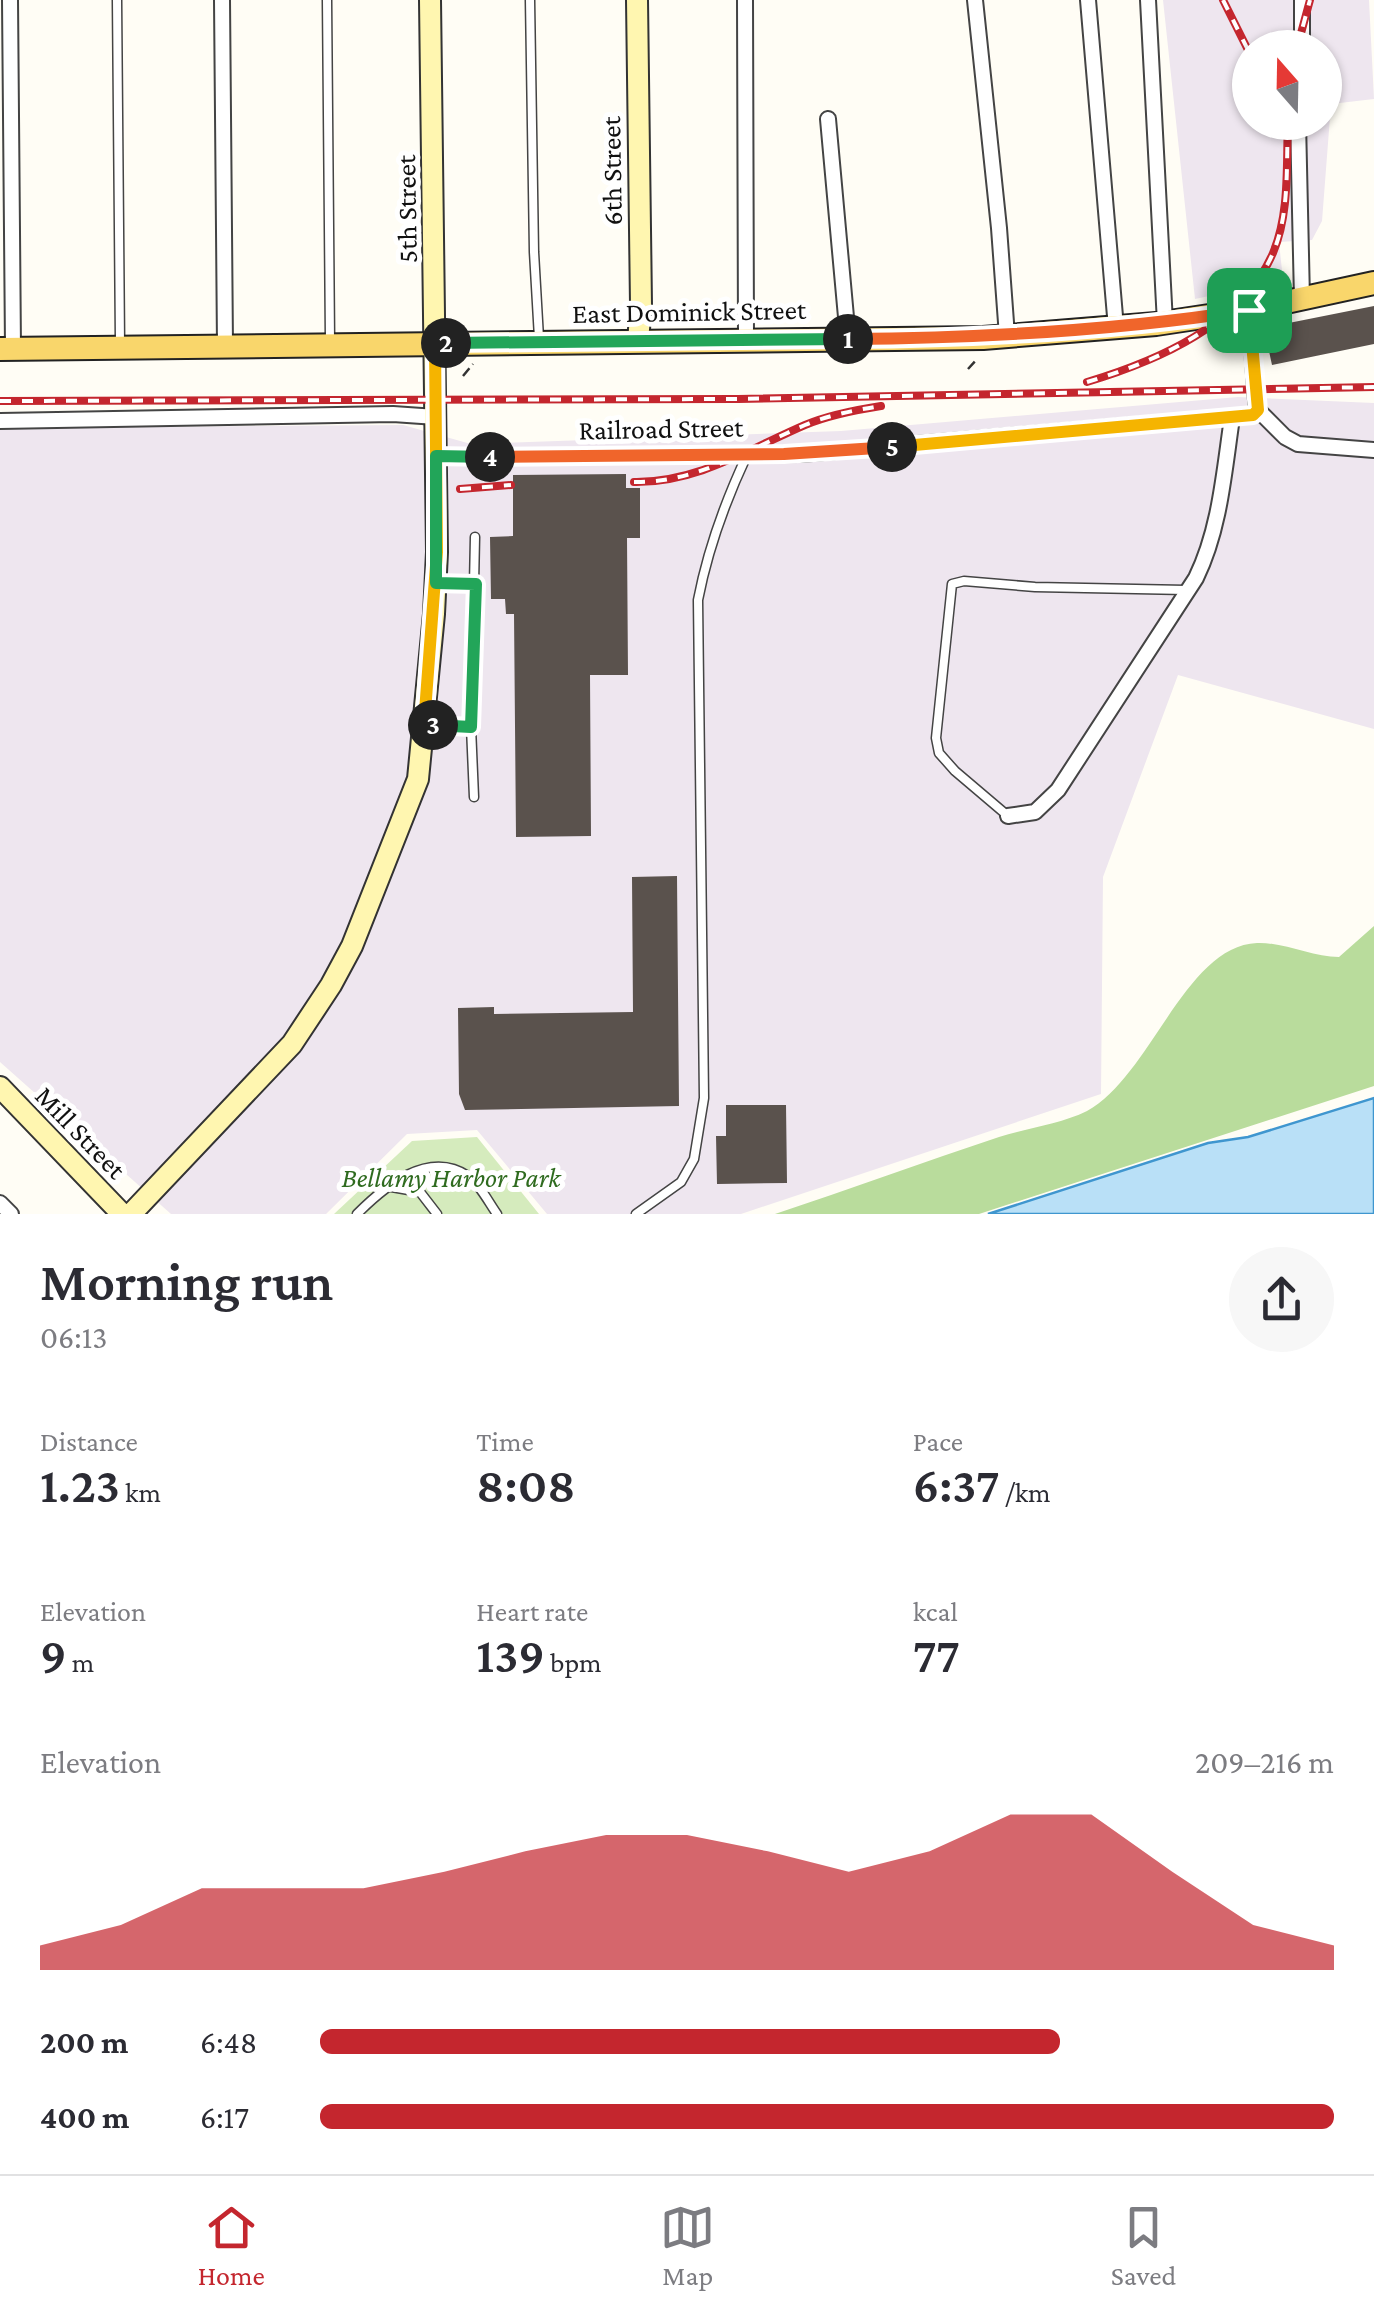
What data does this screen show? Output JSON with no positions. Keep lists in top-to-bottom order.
{
  "streets": {
    "main road": ["East Dominick Street"],
    "street": [
      "6th Street",
      "5th Street",
      "Railroad Street",
      "Mill Street"
    ]
  },
  "crossings": [
    ["6th Street", "East Dominick Street"],
    ["5th Street", "East Dominick Street"]
  ],
  "parks": ["Bellamy Harbor Park"],
  "north": "top",
  "page": {
    "pins": [
      "1",
      "2",
      "5",
      "4",
      "3"
    ],
    "heading": ["Morning run", "06:13"],
    "stats": [
      ["Distance", "1.23 km"],
      ["Time", "8:08"],
      ["Pace", "6:37 /km"],
      ["Elevation", "9 m"],
      ["Heart rate", "139 bpm"],
      ["kcal", "77"]
    ],
    "chart": ["Elevation", "209–216 m"],
    "list": [
      {
        "name": "200 m",
        "note": "6:48"
      },
      {
        "name": "400 m",
        "note": "6:17"
      }
    ],
    "tabs": ["Home", "Map", "Saved"]
  }
}
